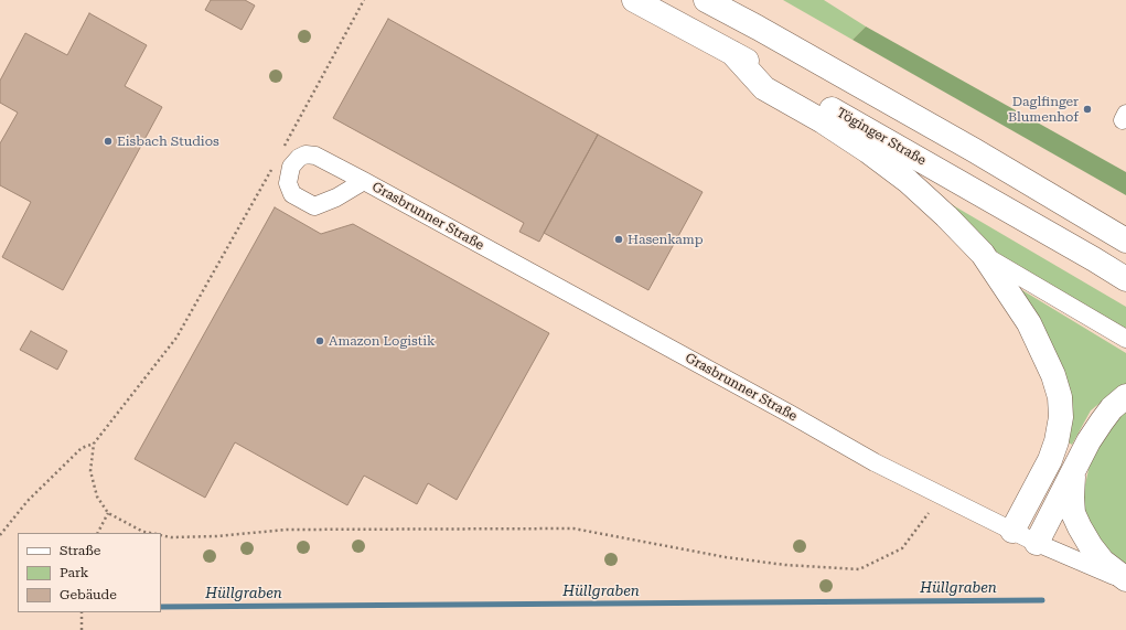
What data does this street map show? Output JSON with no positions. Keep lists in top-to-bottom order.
{
  "streets": {
    "highway": ["Töginger Straße"],
    "street": ["Grasbrunner Straße"]
  },
  "water": ["Hüllgraben"],
  "places": [
    "Daglfinger Blumenhof",
    "Eisbach Studios",
    "Hasenkamp",
    "Amazon Logistik"
  ],
  "legend": ["Straße", "Park", "Gebäude"]
}
